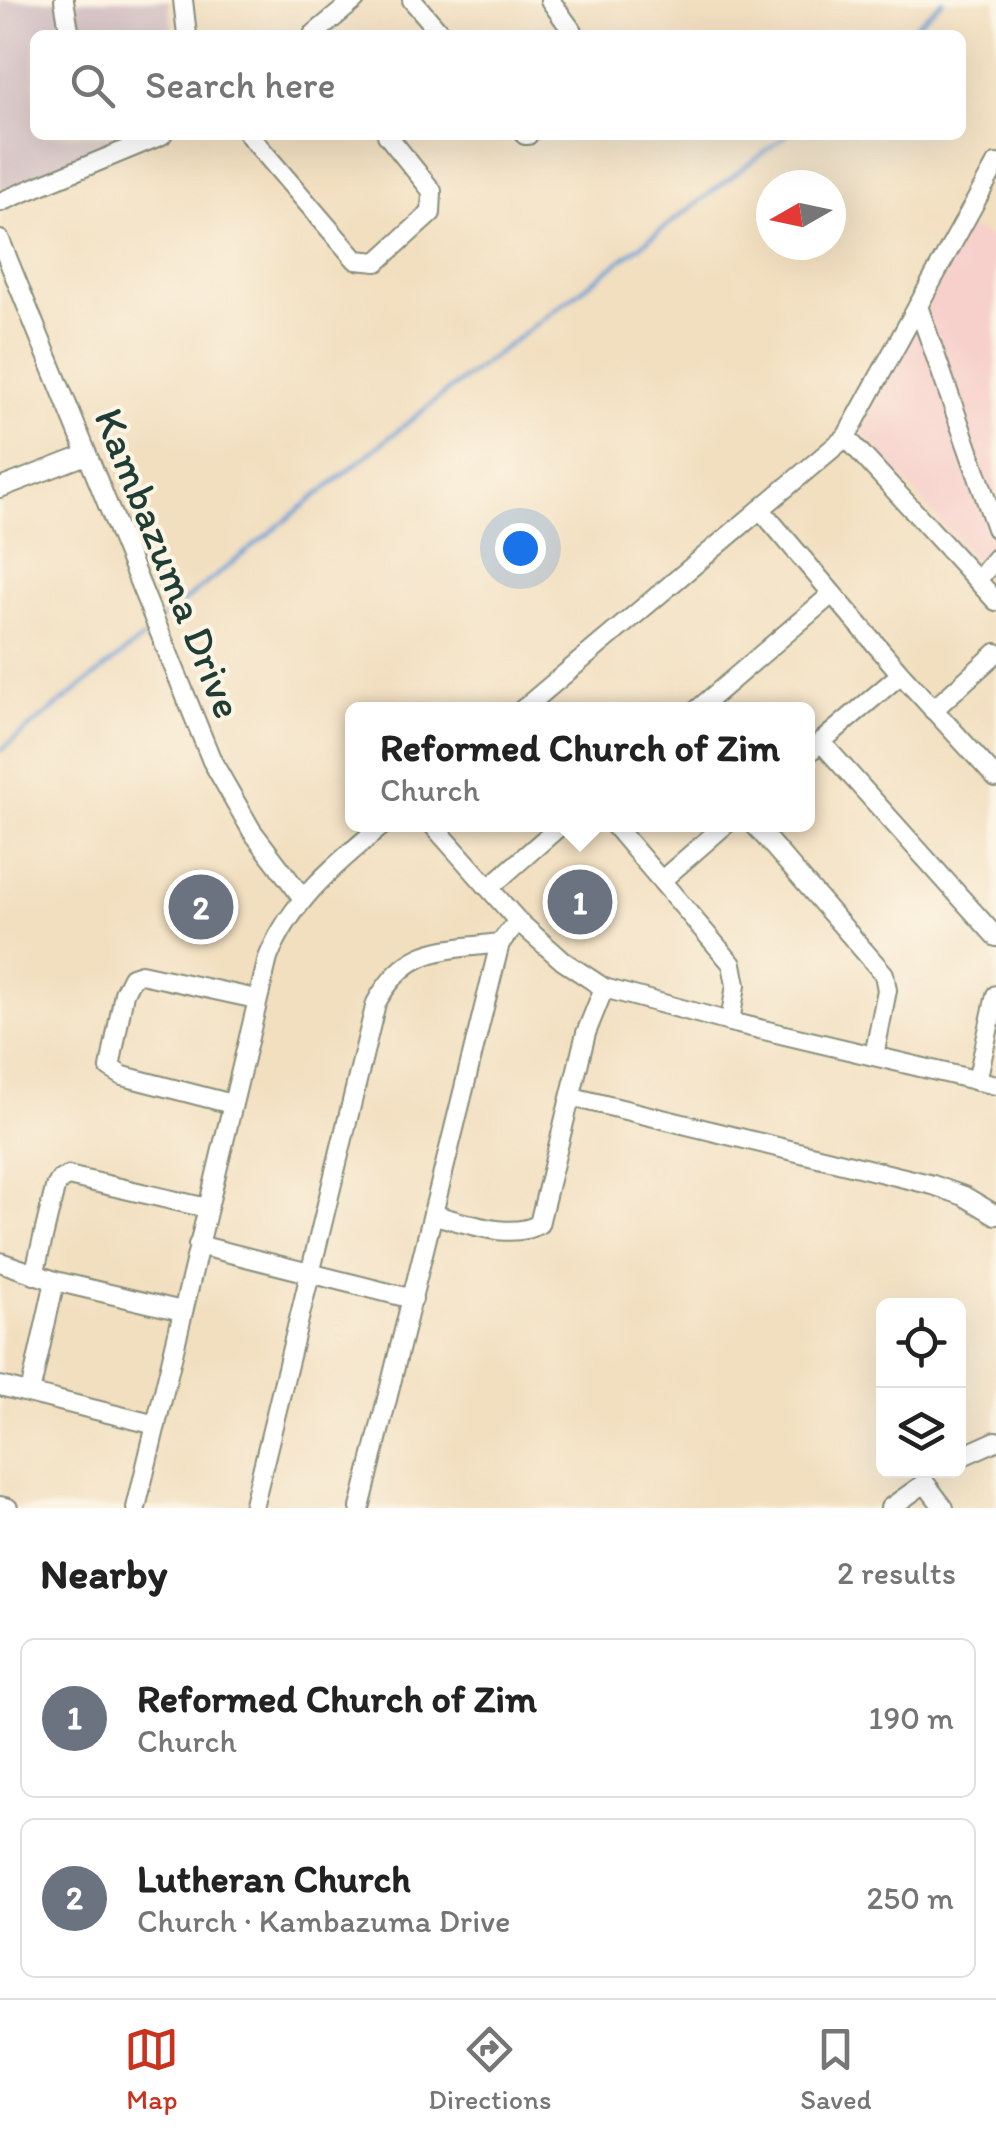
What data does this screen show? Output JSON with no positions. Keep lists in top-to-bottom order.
{
  "streets": {
    "street": ["Kambazuma Drive"]
  },
  "north": "left",
  "page": {
    "search": "Search here",
    "popup": ["Reformed Church of Zim", "Church"],
    "pins": ["1", "2"],
    "heading": ["Nearby", "2 results"],
    "list": [
      {
        "mark": "1",
        "name": "Reformed Church of Zim",
        "note": "Church",
        "value": "190 m"
      },
      {
        "mark": "2",
        "name": "Lutheran Church",
        "note": "Church · Kambazuma Drive",
        "value": "250 m"
      }
    ],
    "nav": ["Map", "Directions", "Saved"]
  }
}
